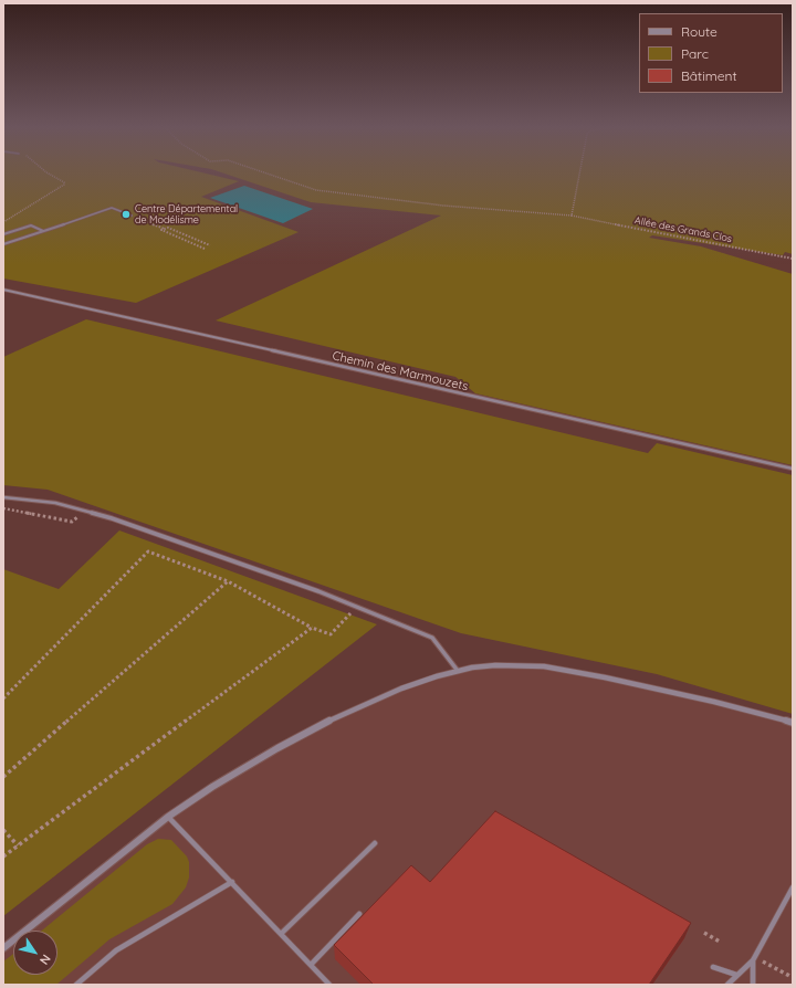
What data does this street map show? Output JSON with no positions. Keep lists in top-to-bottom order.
{
  "streets": {
    "lane": ["Chemin des Marmouzets"],
    "path": ["Allée des Grands Clos"]
  },
  "places": ["Centre Départemental de Modélisme"],
  "legend": ["Route", "Parc", "Bâtiment"],
  "north": "bottom right"
}
